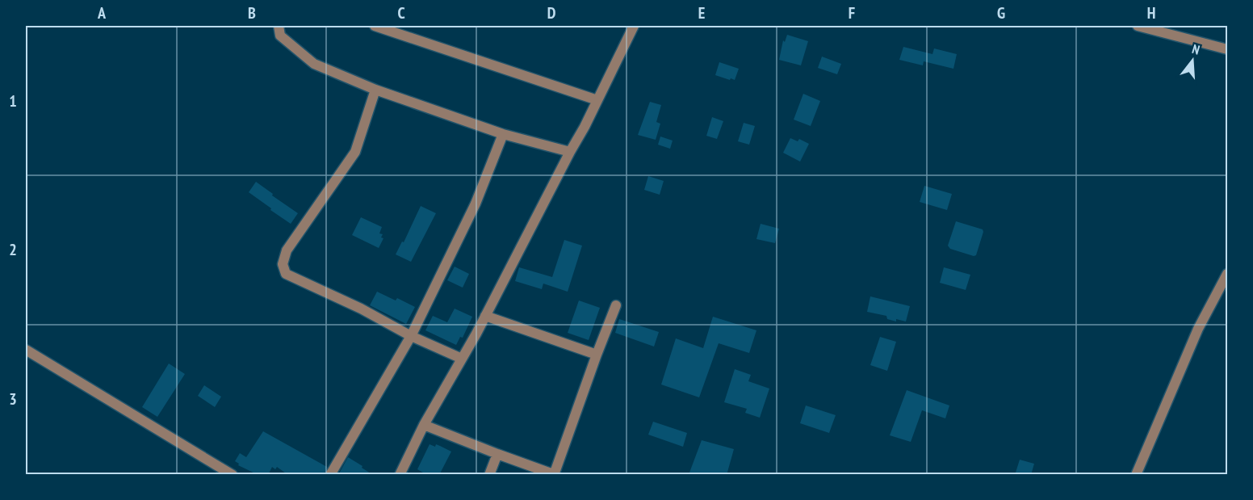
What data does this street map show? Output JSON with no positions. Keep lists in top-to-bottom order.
{
  "north": "top",
  "grid": {
    "columns": [
      "A",
      "B",
      "C",
      "D",
      "E",
      "F",
      "G",
      "H"
    ],
    "rows": ["1", "2", "3"]
  }
}
